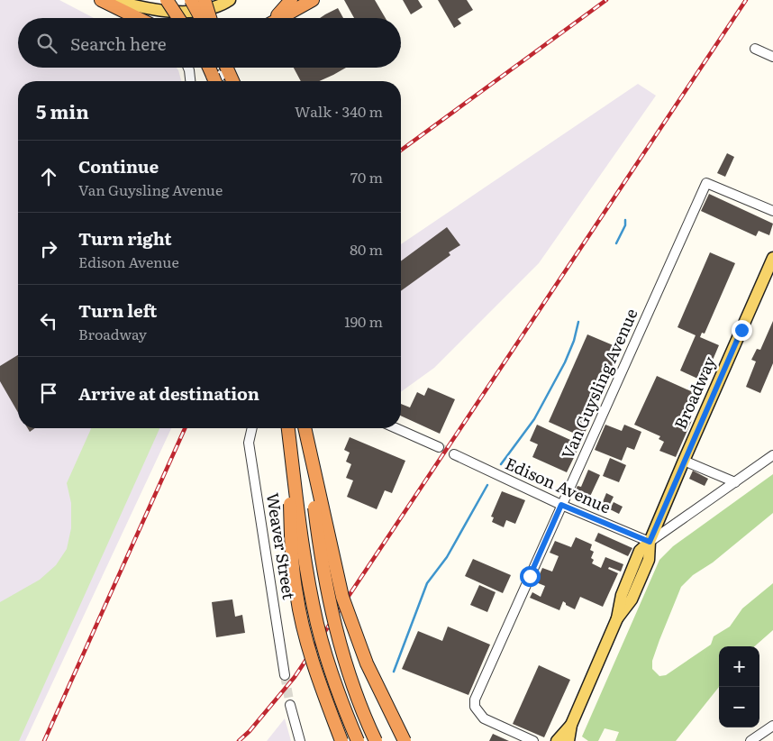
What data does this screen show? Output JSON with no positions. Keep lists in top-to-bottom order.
{
  "streets": {
    "main road": ["Broadway"],
    "street": ["Van Guysling Avenue", "Edison Avenue", "Weaver Street"]
  },
  "crossings": [
    ["Van Guysling Avenue", "Edison Avenue"],
    ["Broadway", "Edison Avenue"]
  ],
  "page": {
    "search": "Search here",
    "heading": ["5 min", "Walk · 340 m"],
    "list": [
      ["Continue", "Van Guysling Avenue", "70 m"],
      ["Turn right", "Edison Avenue", "80 m"],
      ["Turn left", "Broadway", "190 m"],
      "Arrive at destination"
    ],
    "map_buttons": ["+", "−"]
  }
}
